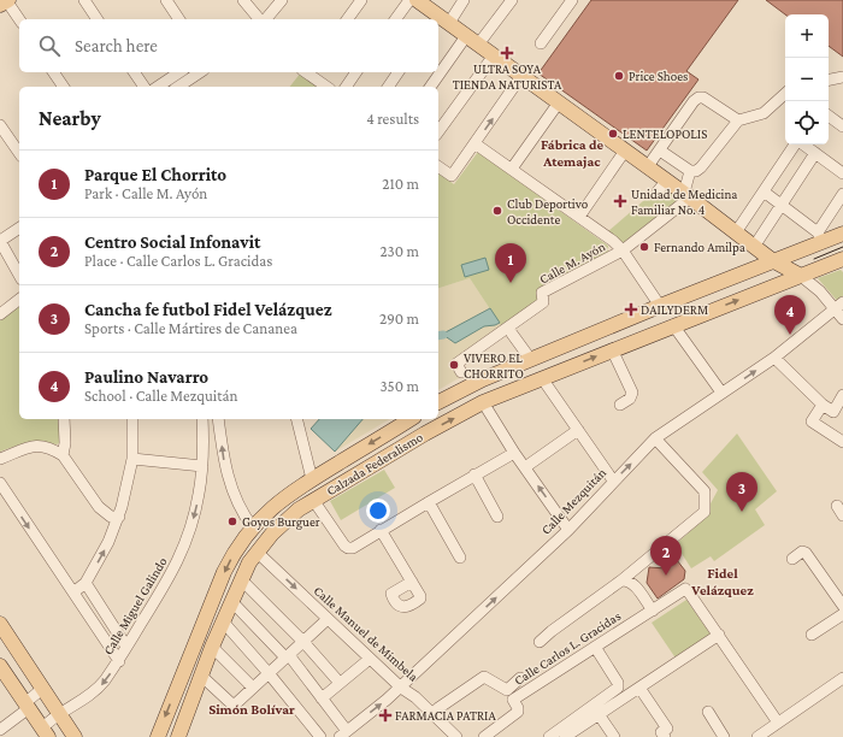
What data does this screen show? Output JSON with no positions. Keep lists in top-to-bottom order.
{
  "streets": {
    "main road": ["Calzada Federalismo"],
    "street": [
      "Calle M. Ayón",
      "Calle Mezquitán",
      "Calle Miguel Galindo",
      "Calle Manuel de Mimbela",
      "Calle Carlos L. Gracidas"
    ]
  },
  "crossings": [
    ["Calzada Federalismo", "Calle Manuel de Mimbela"],
    ["Calle Mezquitán", "Calle Manuel de Mimbela"]
  ],
  "districts": ["Fábrica de Atemajac", "Fidel Velázquez", "Simón Bolívar"],
  "places": {
    "health": [
      "ULTRA SOYA TIENDA NATURISTA",
      "Unidad de Medicina Familiar No. 4",
      "DAILYDERM",
      "FARMACIA PATRIA"
    ],
    "other": [
      "Price Shoes",
      "LENTELOPOLIS",
      "Club Deportivo Occidente",
      "Fernando Amilpa",
      "VIVERO EL CHORRITO",
      "Goyos Burguer"
    ]
  },
  "page": {
    "map_buttons": ["+", "−"],
    "search": "Search here",
    "heading": ["Nearby", "4 results"],
    "list": [
      {
        "mark": "1",
        "name": "Parque El Chorrito",
        "note": "Park · Calle M. Ayón",
        "value": "210 m"
      },
      {
        "mark": "2",
        "name": "Centro Social Infonavit",
        "note": "Place · Calle Carlos L. Gracidas",
        "value": "230 m"
      },
      {
        "mark": "3",
        "name": "Cancha fe futbol Fidel Velázquez",
        "note": "Sports · Calle Mártires de Cananea",
        "value": "290 m"
      },
      {
        "mark": "4",
        "name": "Paulino Navarro",
        "note": "School · Calle Mezquitán",
        "value": "350 m"
      }
    ],
    "pins": [
      "1",
      "4",
      "3",
      "2"
    ]
  }
}
